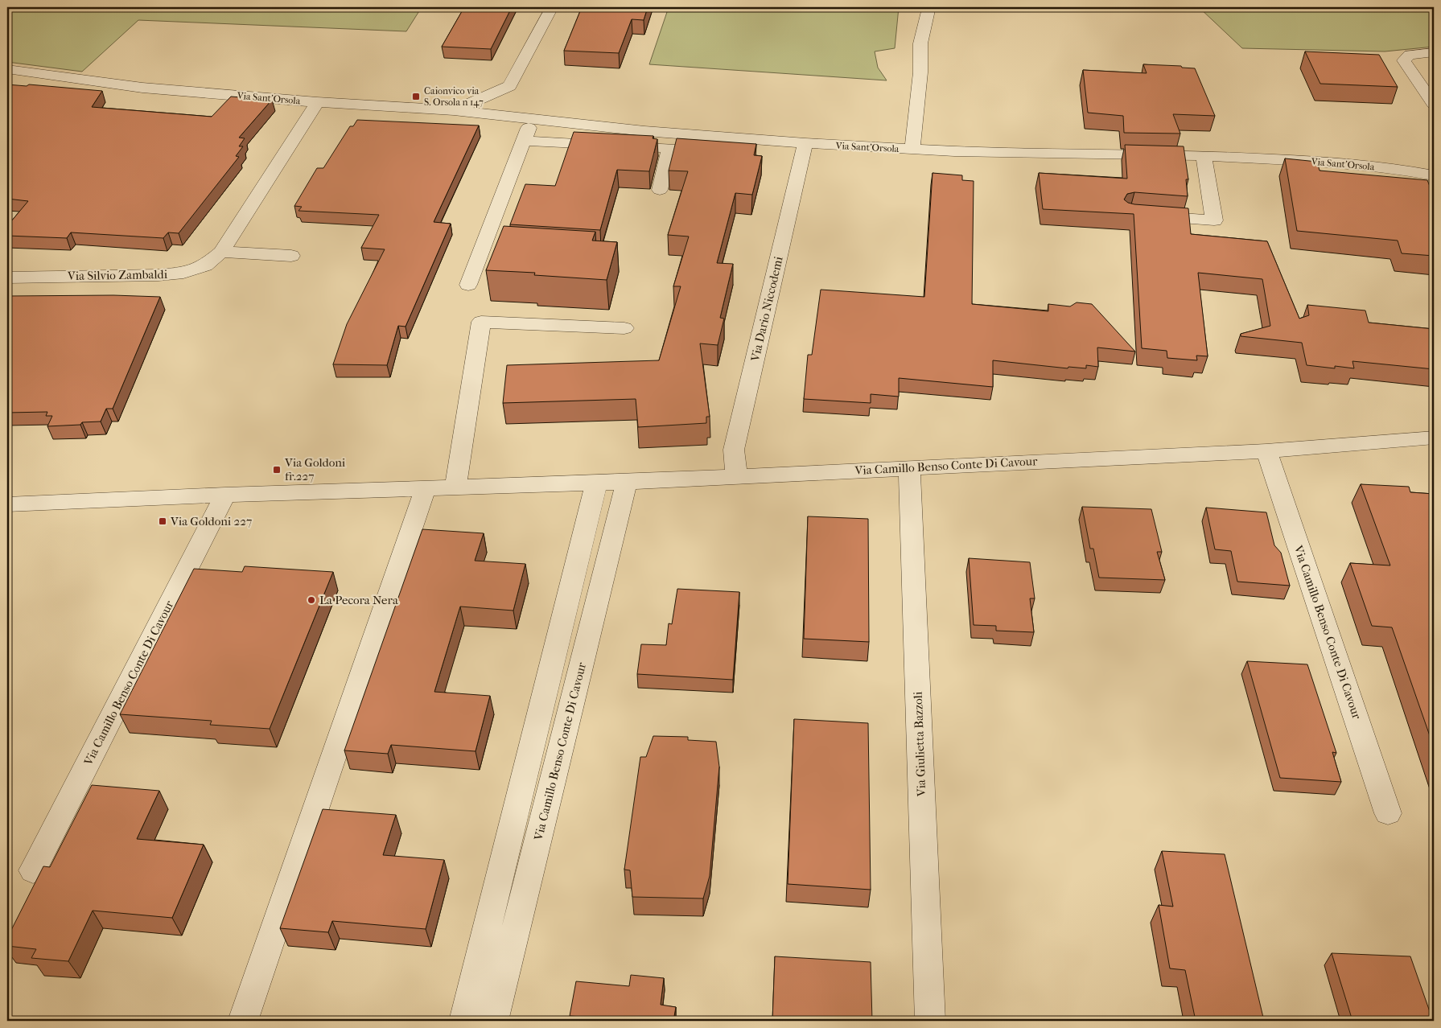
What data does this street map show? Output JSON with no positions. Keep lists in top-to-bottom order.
{
  "streets": {
    "street": [
      "Via Sant'Orsola",
      "Via Silvio Zambaldi",
      "Via Dario Niccodemi",
      "Via Camillo Benso Conte Di Cavour",
      "Via Giulietta Bazzoli"
    ]
  },
  "crossings": [
    ["Via Sant'Orsola", "Via Silvio Zambaldi"],
    ["Via Sant'Orsola", "Via Dario Niccodemi"],
    ["Via Dario Niccodemi", "Via Camillo Benso Conte Di Cavour"],
    ["Via Camillo Benso Conte Di Cavour", "Via Giulietta Bazzoli"]
  ],
  "places": {
    "transit": ["Caionvico via S. Orsola n 147", "Via Goldoni fr.227", "Via Goldoni 227"],
    "other": ["La Pecora Nera"]
  }
}
